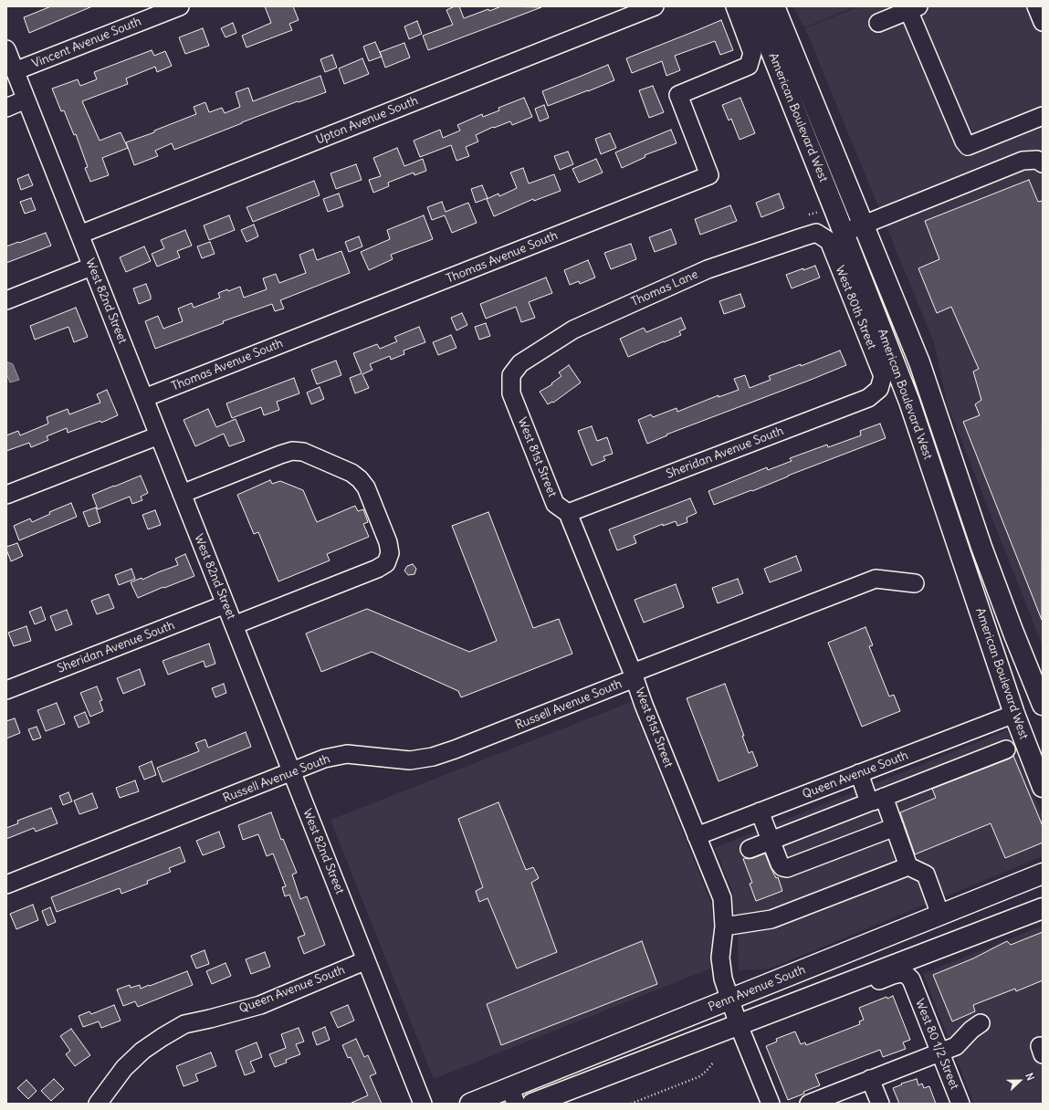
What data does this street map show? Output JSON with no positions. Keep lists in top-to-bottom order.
{
  "streets": {
    "main road": ["American Boulevard West", "Penn Avenue South"],
    "street": [
      "Vincent Avenue South",
      "Upton Avenue South",
      "Thomas Avenue South",
      "Thomas Lane",
      "West 82nd Street",
      "West 80th Street",
      "Sheridan Avenue South",
      "West 81st Street",
      "Russell Avenue South",
      "Queen Avenue South",
      "West 80 1/2 Street"
    ]
  },
  "crossings": [
    ["Vincent Avenue South", "West 82nd Street"],
    ["American Boulevard West", "Queen Avenue South"],
    ["Upton Avenue South", "West 82nd Street"],
    ["Thomas Avenue South", "West 82nd Street"],
    ["Thomas Lane", "West 80th Street"],
    ["Thomas Lane", "West 81st Street"],
    ["West 82nd Street", "Sheridan Avenue South"],
    ["West 82nd Street", "Russell Avenue South"],
    ["West 82nd Street", "Queen Avenue South"],
    ["West 80th Street", "Sheridan Avenue South"],
    ["Sheridan Avenue South", "West 81st Street"],
    ["West 81st Street", "Russell Avenue South"],
    ["West 81st Street", "Queen Avenue South"],
    ["West 81st Street", "Penn Avenue South"]
  ],
  "north": "right"
}
